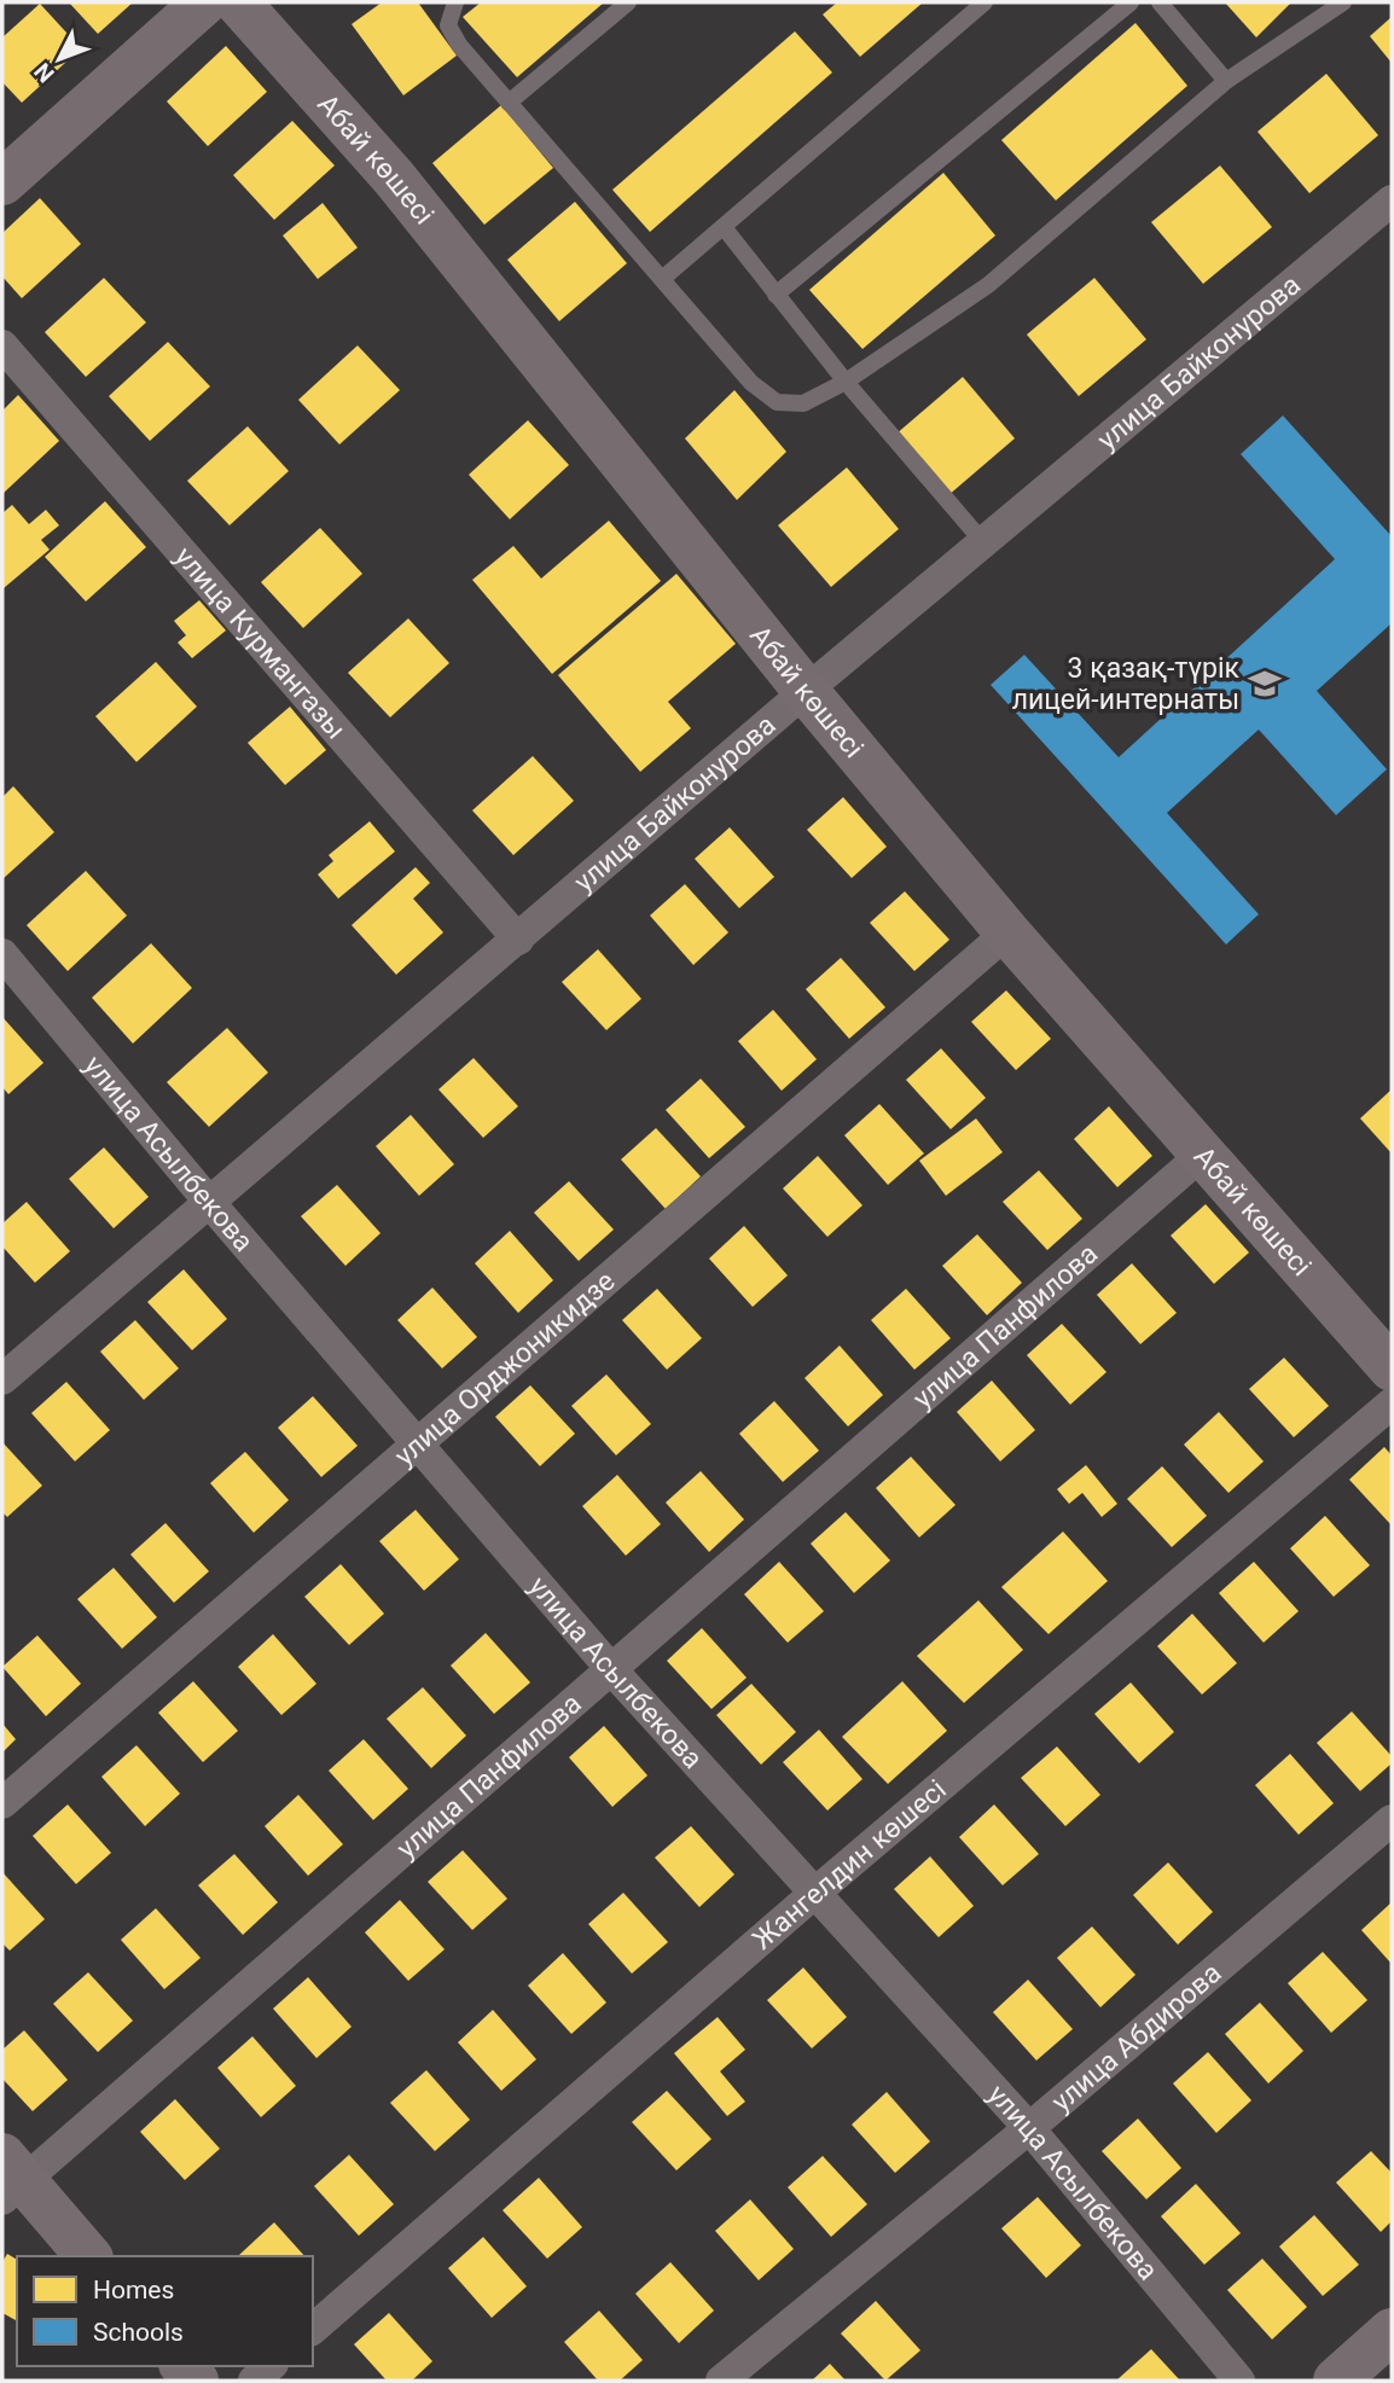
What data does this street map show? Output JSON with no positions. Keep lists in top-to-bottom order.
{
  "streets": {
    "main road": ["Абай көшесі"],
    "street": [
      "улица Байконурова",
      "улица Курмангазы",
      "улица Асылбекова",
      "улица Панфилова",
      "улица Орджоникидзе",
      "Жангелдин көшесі",
      "улица Абдирова"
    ]
  },
  "crossings": [
    ["Абай көшесі", "улица Байконурова"],
    ["Абай көшесі", "улица Панфилова"],
    ["Абай көшесі", "улица Орджоникидзе"],
    ["улица Байконурова", "улица Курмангазы"],
    ["улица Байконурова", "улица Асылбекова"],
    ["улица Асылбекова", "улица Панфилова"],
    ["улица Асылбекова", "улица Орджоникидзе"],
    ["улица Асылбекова", "Жангелдин көшесі"],
    ["улица Асылбекова", "улица Абдирова"]
  ],
  "places": {
    "school or university": ["3 қазақ-түрік лицей-интернаты"]
  },
  "legend": ["Homes", "Schools"],
  "north": "bottom left"
}
